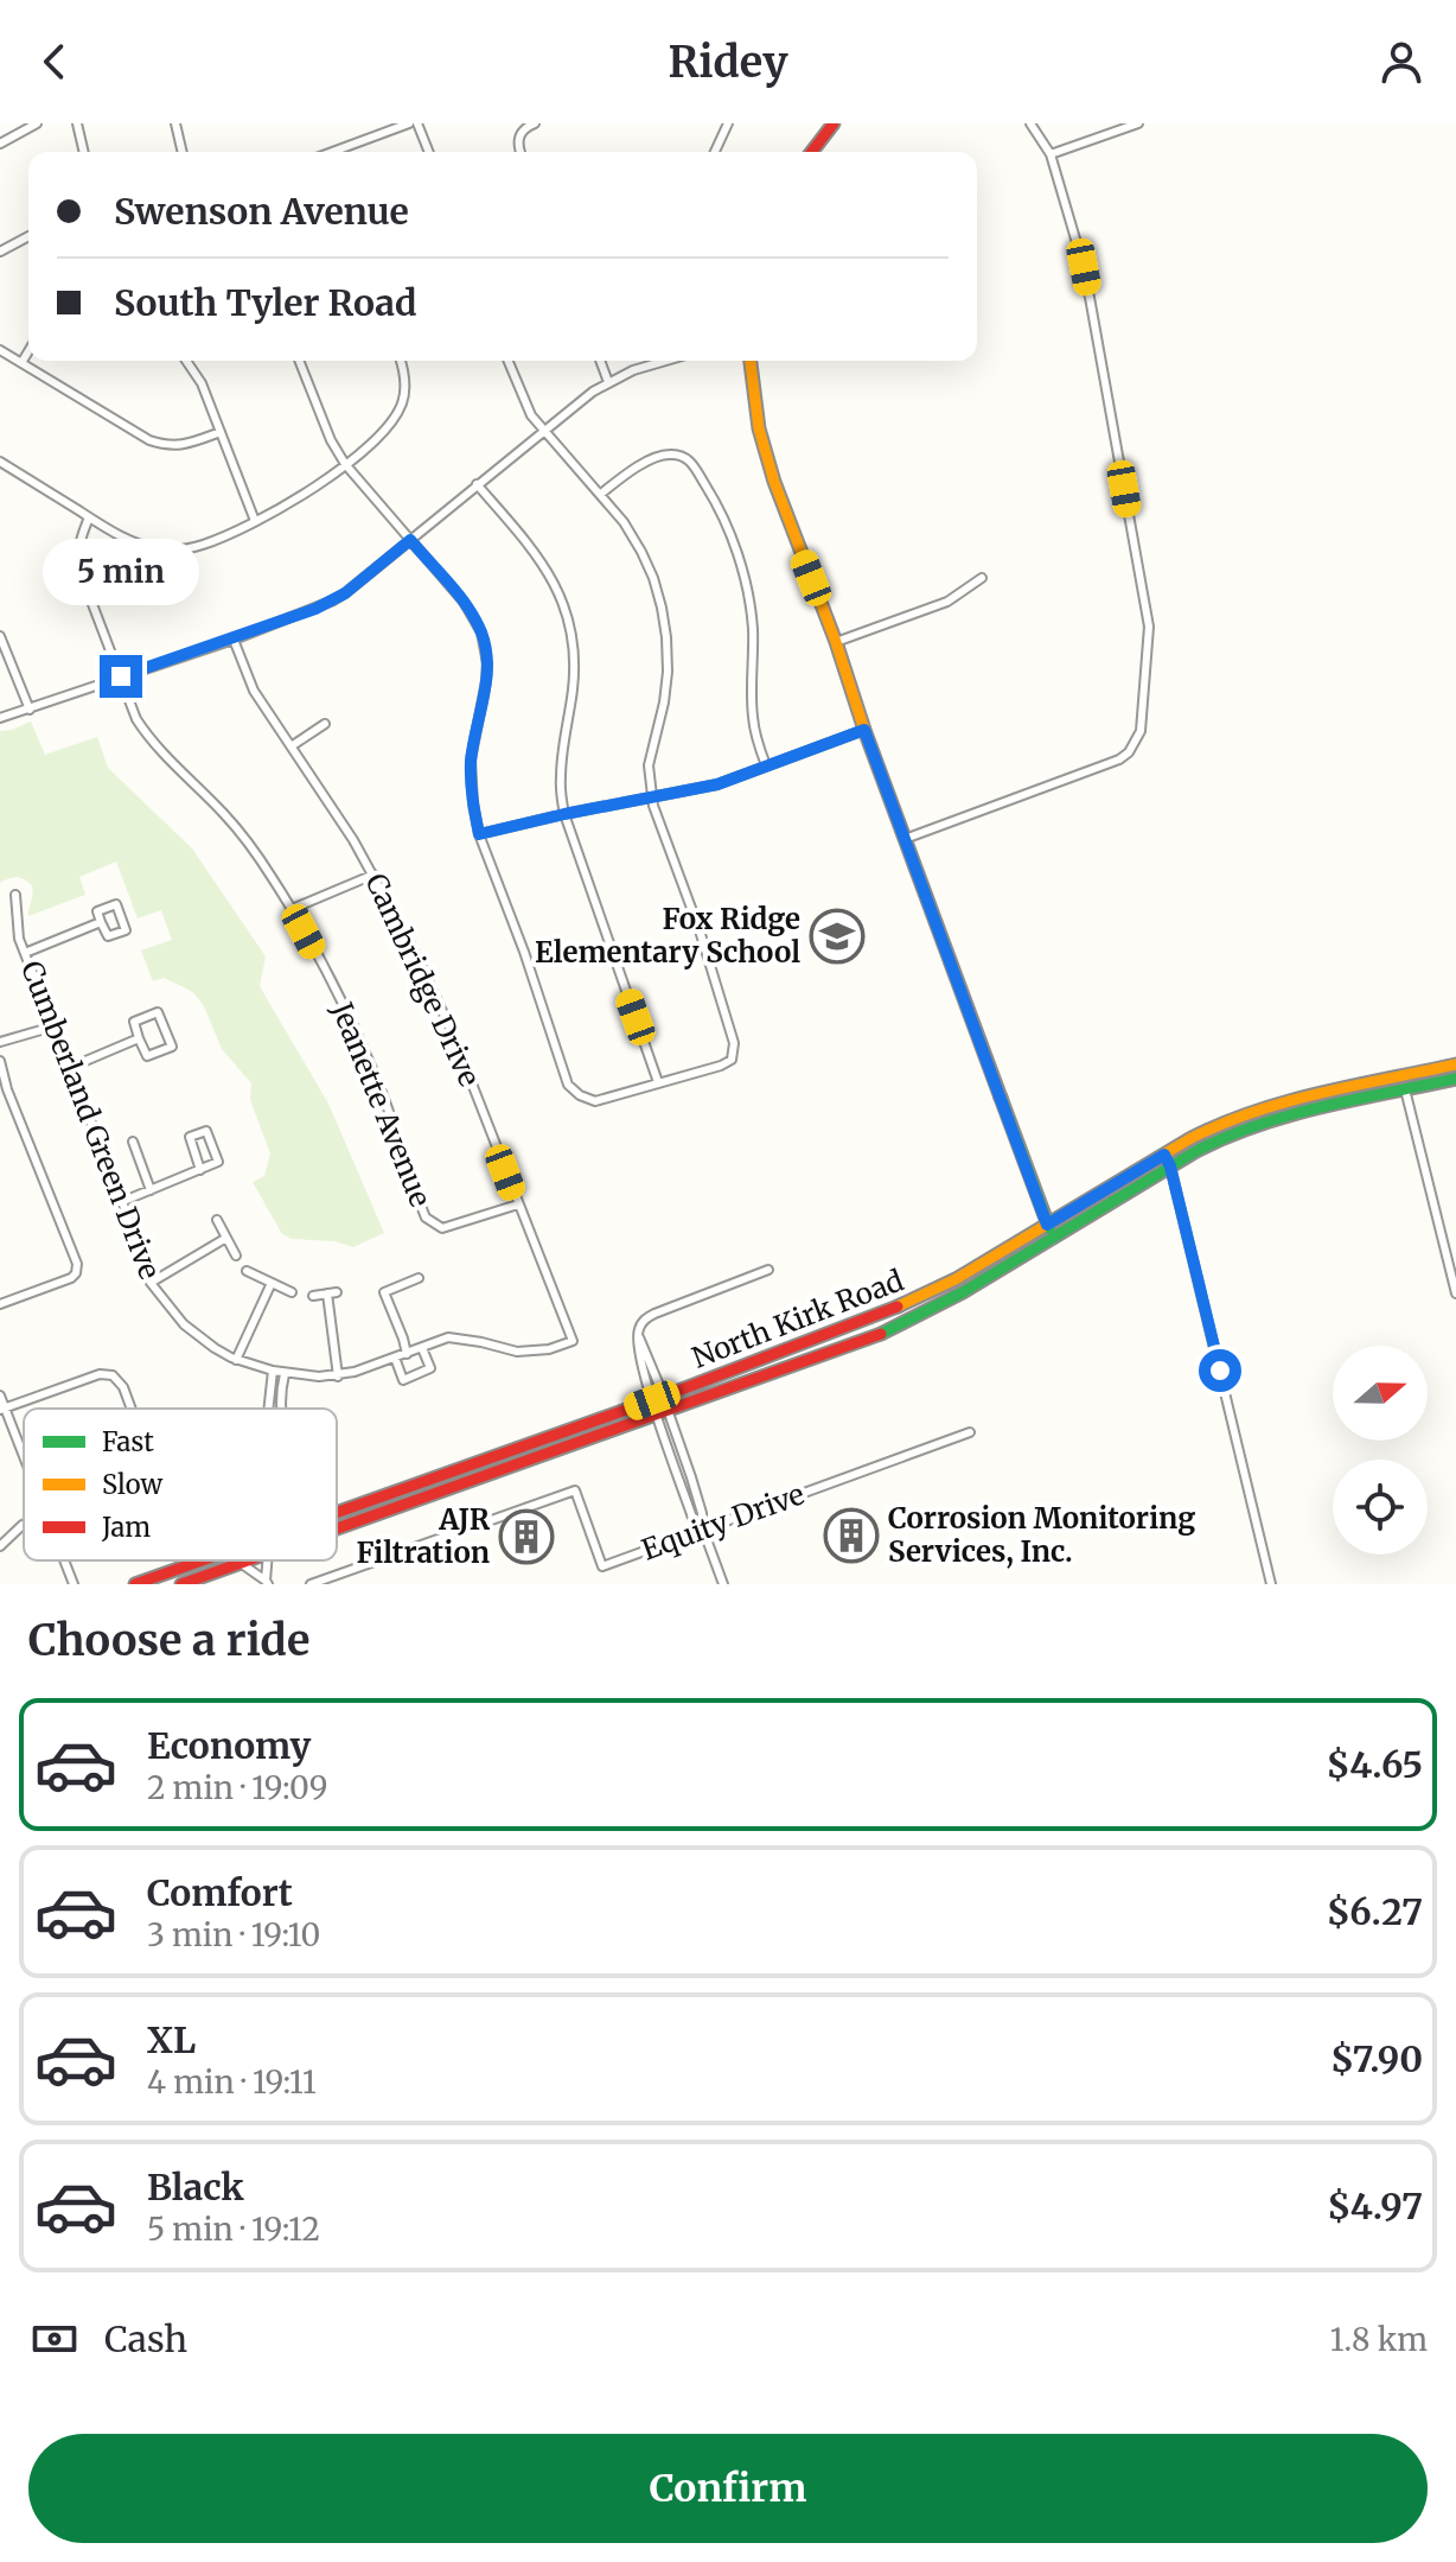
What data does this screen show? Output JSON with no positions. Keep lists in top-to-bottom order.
{
  "streets": {
    "main road": ["North Kirk Road"],
    "street": [
      "Cambridge Drive",
      "Jeanette Avenue",
      "Cumberland Green Drive",
      "Equity Drive"
    ]
  },
  "crossings": [
    ["Cambridge Drive", "Jeanette Avenue"],
    ["Cambridge Drive", "Cumberland Green Drive"]
  ],
  "places": {
    "school or university": ["Fox Ridge Elementary School"],
    "building": ["Corrosion Monitoring Services, Inc.", "AJR Filtration"]
  },
  "legend": ["Fast", "Slow", "Jam"],
  "north": "right",
  "page": {
    "header": "Ridey",
    "banner": ["Swenson Avenue", "South Tyler Road"],
    "bubble": "5 min",
    "heading": "Choose a ride",
    "list": [
      {
        "name": "Economy",
        "note": "2 min · 19:09",
        "value": "$4.65"
      },
      {
        "name": "Comfort",
        "note": "3 min · 19:10",
        "value": "$6.27"
      },
      {
        "name": "XL",
        "note": "4 min · 19:11",
        "value": "$7.90"
      },
      {
        "name": "Black",
        "note": "5 min · 19:12",
        "value": "$4.97"
      }
    ],
    "pay": ["Cash", "1.8 km"],
    "buttons": "Confirm"
  }
}
